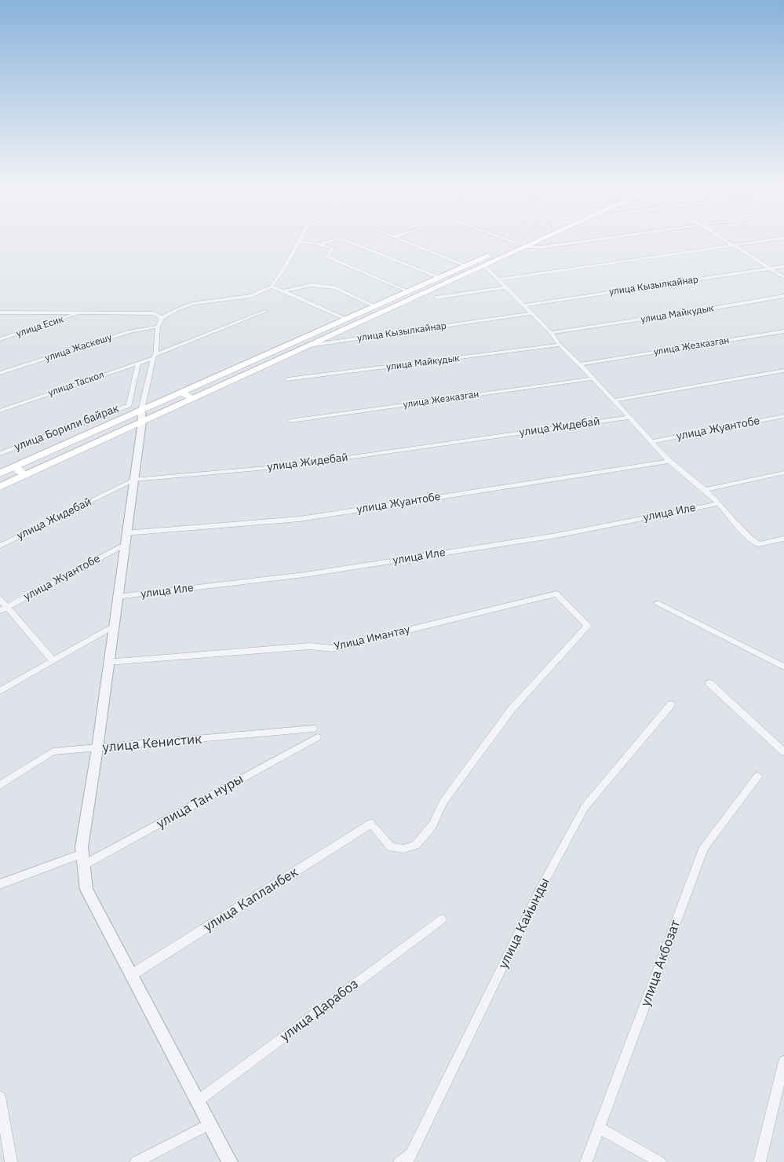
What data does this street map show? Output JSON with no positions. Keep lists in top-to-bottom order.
{
  "streets": {
    "street": [
      "улица Кызылкайнар",
      "улица Майкудык",
      "улица Есик",
      "улица Жезказган",
      "улица Жаскешу",
      "улица Таскол",
      "улица Жидебай",
      "улица Борили байрак",
      "улица Жуантобе",
      "улица Иле",
      "Улица Имантау",
      "улица Кенистик",
      "улица Тан нуры",
      "улица Капланбек",
      "улица Кайынды",
      "улица Акбозат",
      "улица Дарабоз"
    ]
  },
  "crossings": [
    ["улица Таскол", "улица Борили байрак"],
    ["Улица Имантау", "улица Капланбек"]
  ]
}
